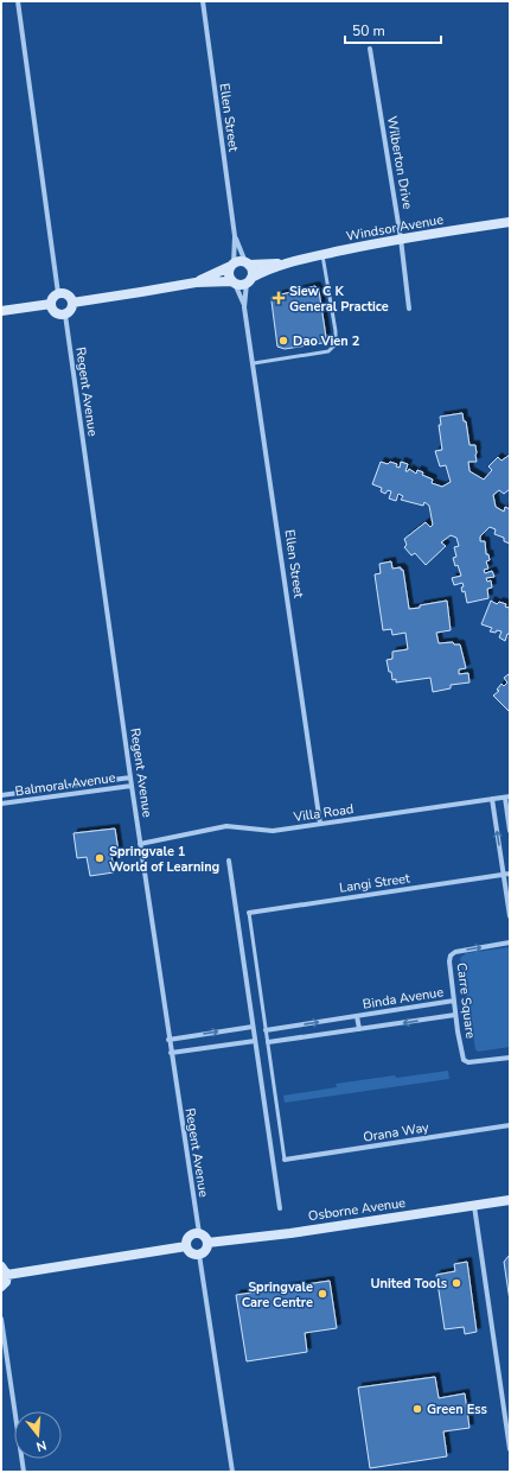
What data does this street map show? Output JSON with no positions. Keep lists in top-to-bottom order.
{
  "streets": {
    "street": [
      "Ellen Street",
      "Wilberton Drive",
      "Windsor Avenue",
      "Regent Avenue",
      "Balmoral Avenue",
      "Villa Road",
      "Langi Street",
      "Binda Avenue",
      "Carre Square",
      "Orana Way",
      "Osborne Avenue"
    ]
  },
  "crossings": [
    ["Ellen Street", "Windsor Avenue"],
    ["Ellen Street", "Villa Road"],
    ["Wilberton Drive", "Windsor Avenue"],
    ["Regent Avenue", "Balmoral Avenue"],
    ["Regent Avenue", "Villa Road"],
    ["Regent Avenue", "Osborne Avenue"],
    ["Binda Avenue", "Carre Square"]
  ],
  "places": {
    "health": ["Siew C K General Practice"],
    "other": [
      "Dao Vien 2",
      "Springvale 1 World of Learning",
      "United Tools",
      "Springvale Care Centre",
      "Green Ess"
    ]
  },
  "scale_bar": "50 m",
  "north": "bottom"
}
